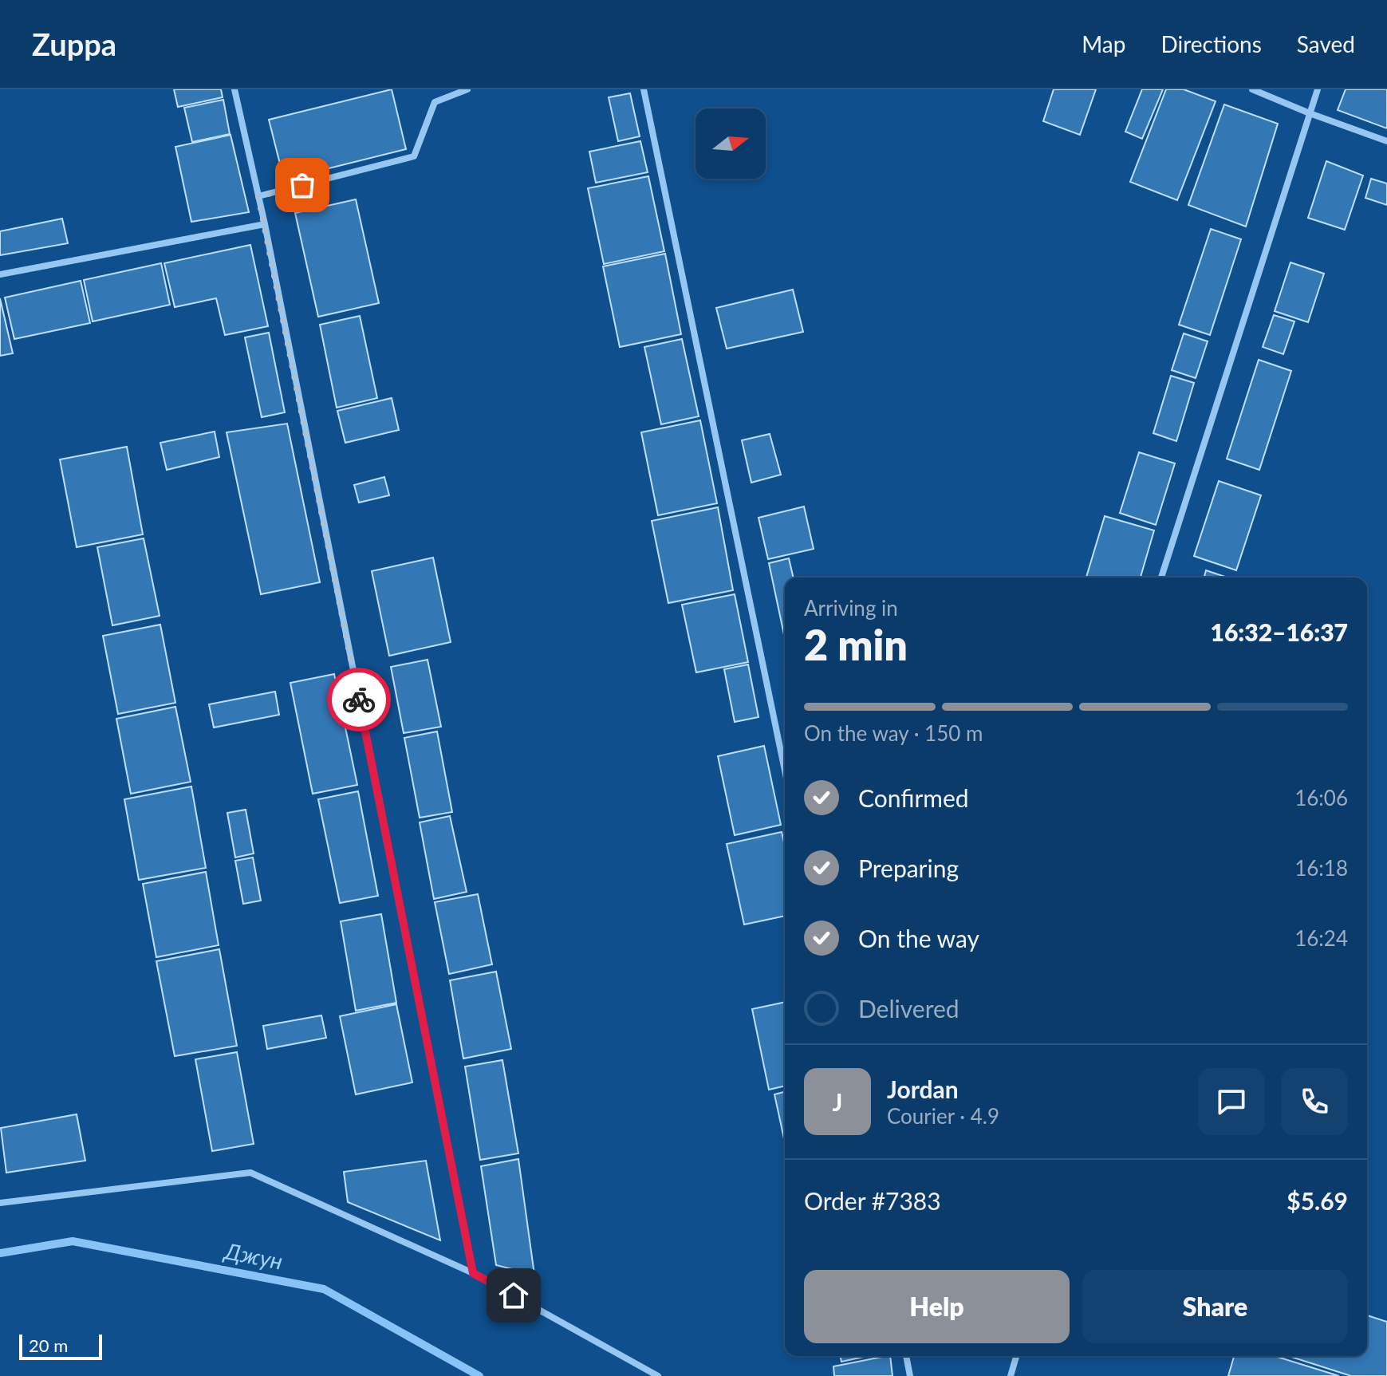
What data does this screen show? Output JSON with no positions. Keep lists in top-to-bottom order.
{
  "water": ["Джун"],
  "scale_bar": "20 m",
  "north": "right",
  "page": {
    "header": "Zuppa",
    "nav": ["Map", "Directions", "Saved"],
    "heading": ["2 min", "Arriving in", "16:32–16:37"],
    "panel": [
      "Jordan",
      "Courier · 4.9",
      "Order #7383",
      "$5.69"
    ],
    "bar": "On the way · 150 m",
    "list": [
      ["Confirmed", "16:06"],
      ["Preparing", "16:18"],
      ["On the way", "16:24"],
      "Delivered"
    ],
    "round": "J",
    "buttons": ["Help", "Share"],
    "scale": "20 m"
  }
}
